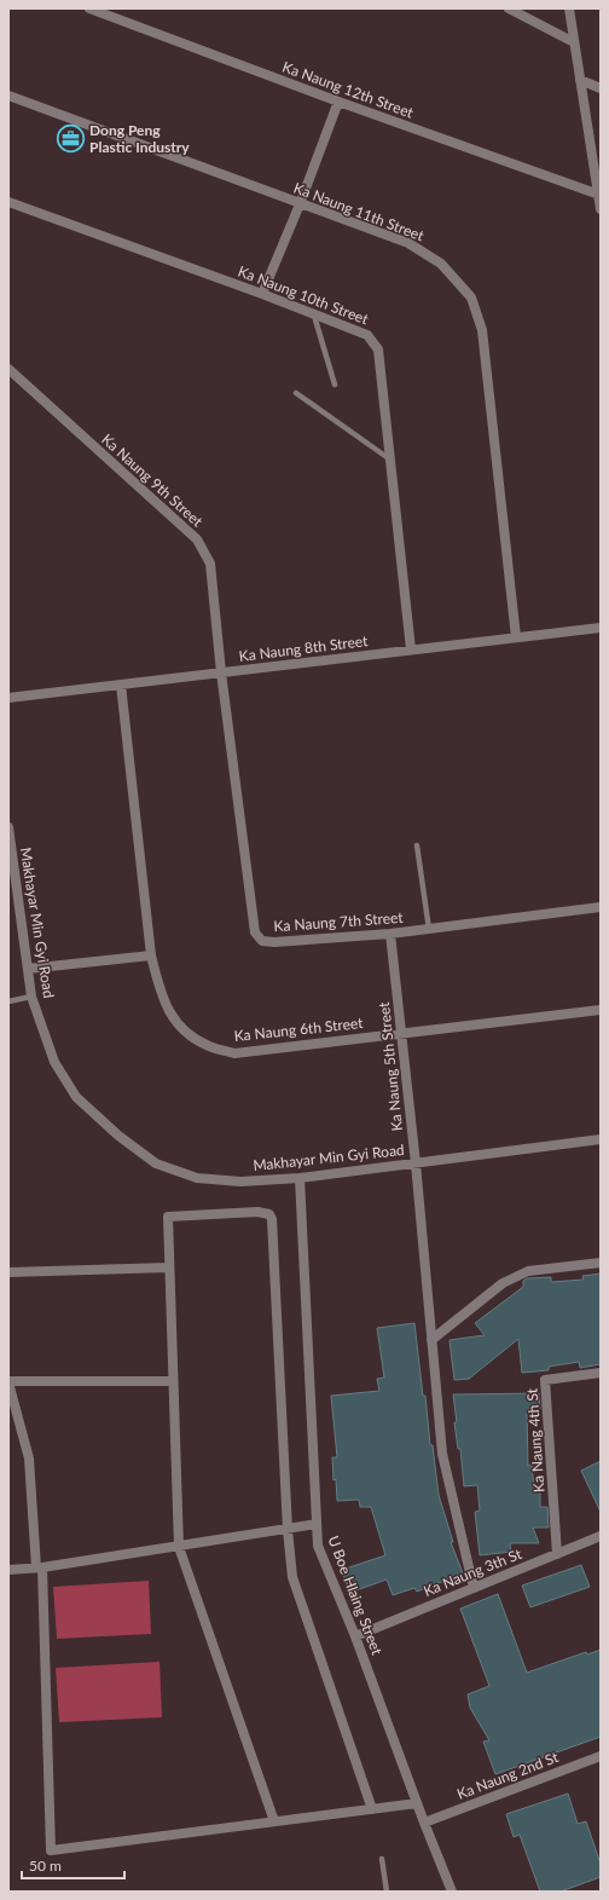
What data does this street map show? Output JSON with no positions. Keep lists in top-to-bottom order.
{
  "streets": {
    "street": [
      "Ka Naung 12th Street",
      "Ka Naung 11th Street",
      "Ka Naung 10th Street",
      "Ka Naung 9th Street",
      "Ka Naung 8th Street",
      "Ka Naung 7th Street",
      "Makhayar Min Gyi Road",
      "Ka Naung 6th Street",
      "Ka Naung 5th Street",
      "Ka Naung 4th St",
      "Ka Naung 3th St",
      "U Boe Hlaing Street",
      "Ka Naung 2nd St"
    ]
  },
  "crossings": [
    ["Ka Naung 11th Street", "Ka Naung 8th Street"],
    ["Ka Naung 10th Street", "Ka Naung 8th Street"],
    ["Ka Naung 9th Street", "Ka Naung 8th Street"],
    ["Ka Naung 9th Street", "Ka Naung 7th Street"],
    ["Ka Naung 8th Street", "Ka Naung 7th Street"],
    ["Ka Naung 8th Street", "Ka Naung 6th Street"],
    ["Ka Naung 7th Street", "Ka Naung 5th Street"],
    ["Makhayar Min Gyi Road", "Ka Naung 5th Street"],
    ["Makhayar Min Gyi Road", "U Boe Hlaing Street"],
    ["Ka Naung 6th Street", "Ka Naung 5th Street"],
    ["Ka Naung 5th Street", "Ka Naung 3th St"],
    ["Ka Naung 4th St", "Ka Naung 3th St"],
    ["Ka Naung 3th St", "U Boe Hlaing Street"],
    ["U Boe Hlaing Street", "Ka Naung 2nd St"]
  ],
  "places": {
    "office": ["Dong Peng Plastic Industry"]
  },
  "scale_bar": "50 m"
}
